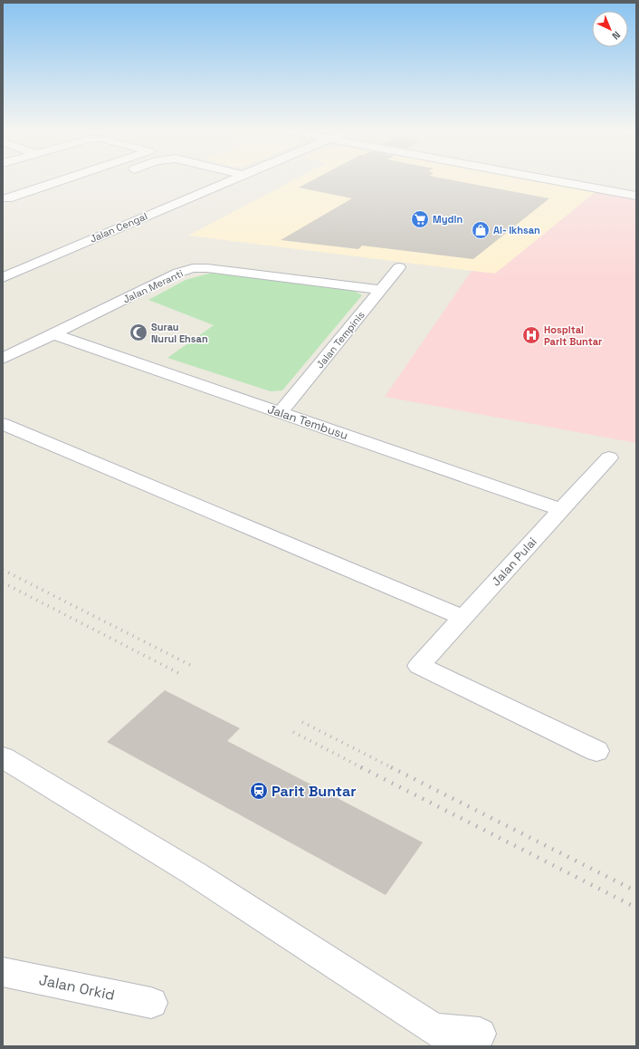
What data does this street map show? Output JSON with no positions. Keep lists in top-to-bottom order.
{
  "streets": {
    "street": [
      "Jalan Cengal",
      "Jalan Meranti",
      "Jalan Tempinis",
      "Jalan Tembusu",
      "Jalan Pulai",
      "Jalan Orkid"
    ]
  },
  "crossings": [
    ["Jalan Meranti", "Jalan Tempinis"],
    ["Jalan Meranti", "Jalan Tembusu"],
    ["Jalan Tempinis", "Jalan Tembusu"],
    ["Jalan Tembusu", "Jalan Pulai"]
  ],
  "places": {
    "supermarket": ["Mydin"],
    "shop": ["Al- Ikhsan"],
    "mosque": ["Surau Nurul Ehsan"],
    "hospital": ["Hospital Parit Buntar"],
    "station": ["Parit Buntar"]
  },
  "north": "bottom right"
}
